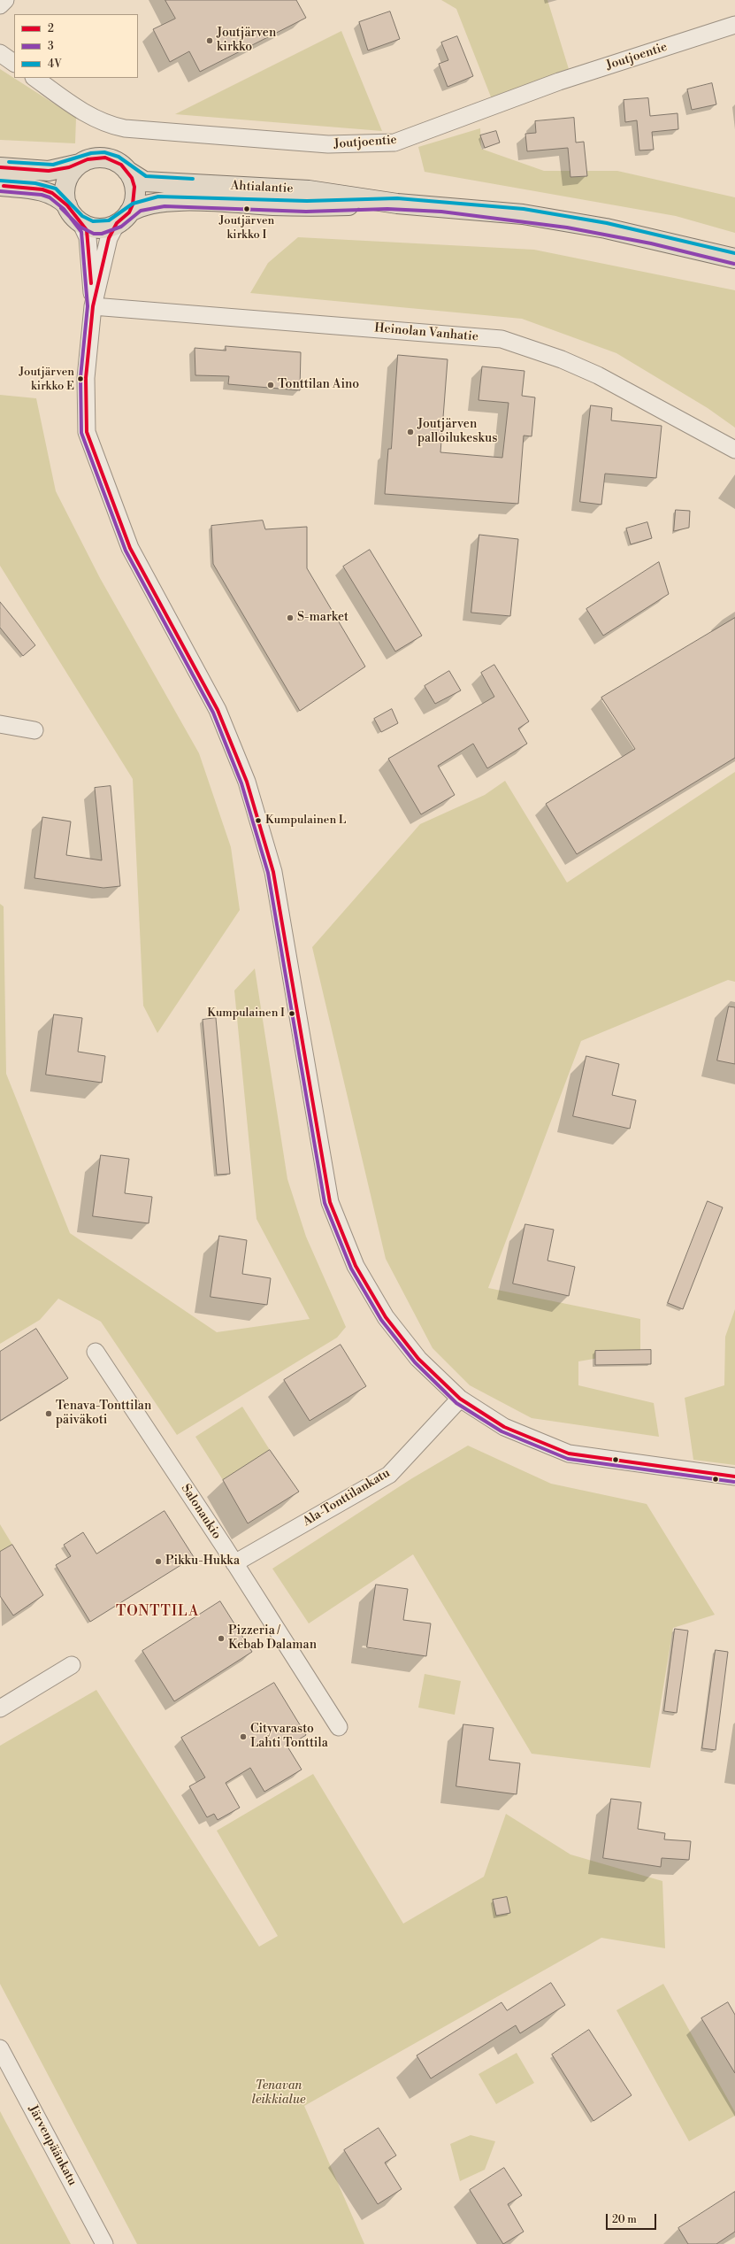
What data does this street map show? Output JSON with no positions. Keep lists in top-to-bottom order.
{
  "streets": {
    "main road": ["Ahtialantie"],
    "street": [
      "Joutjoentie",
      "Heinolan Vanhatie",
      "Ala-Tonttilankatu",
      "Salonaukio",
      "Järvenpäänkatu"
    ]
  },
  "crossings": [
    ["Ala-Tonttilankatu", "Salonaukio"]
  ],
  "districts": ["TONTTILA"],
  "parks": ["Tenavan leikkialue"],
  "places": [
    "Joutjärven kirkko",
    "Joutjärven kirkko I",
    "Joutjärven kirkko E",
    "Tonttilan Aino",
    "Joutjärven palloilukeskus",
    "S-market",
    "Kumpulainen L",
    "Kumpulainen I",
    "Tenava-Tonttilan päiväkoti",
    "Pikku-Hukka",
    "Pizzeria / Kebab Dalaman",
    "Cityvarasto Lahti Tonttila"
  ],
  "lines": ["transit line 4V", "transit line 2", "transit line 3"],
  "legend": ["2", "3", "4V"],
  "scale_bar": "20 m"
}
